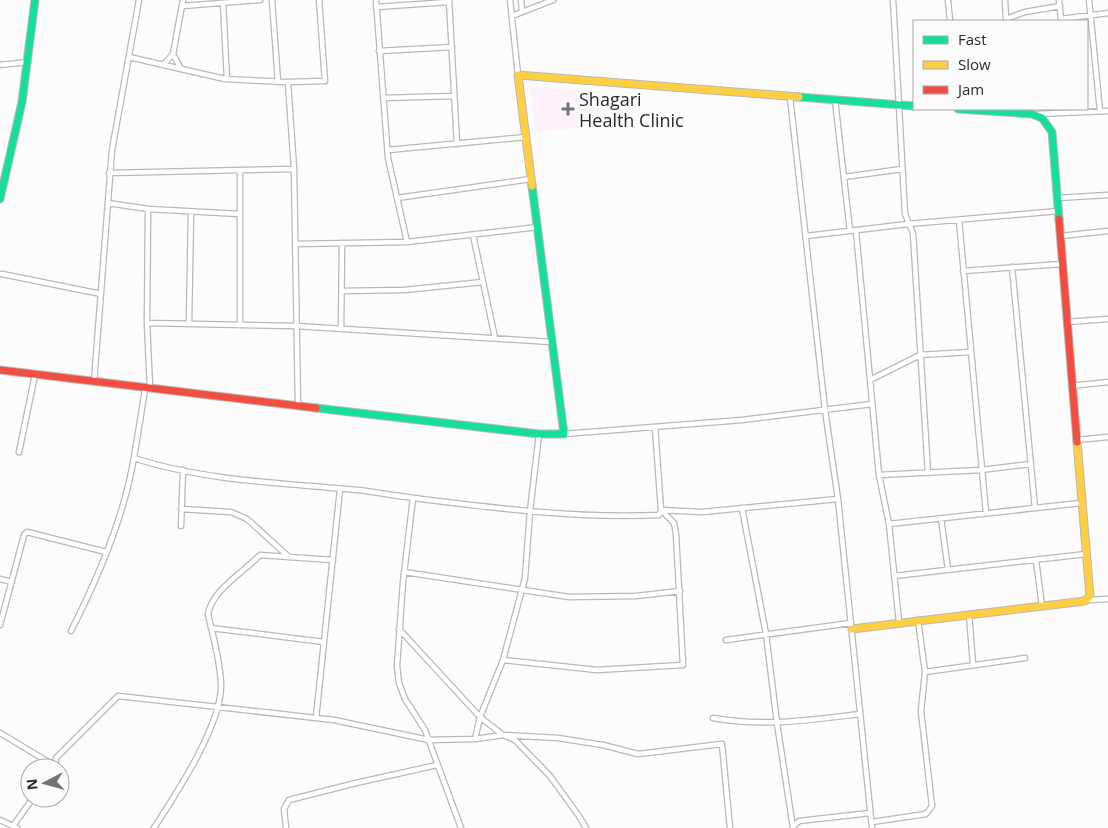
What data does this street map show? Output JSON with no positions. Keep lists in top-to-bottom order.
{
  "places": {
    "health": ["Shagari Health Clinic"]
  },
  "legend": ["Fast", "Slow", "Jam"],
  "north": "left"
}
